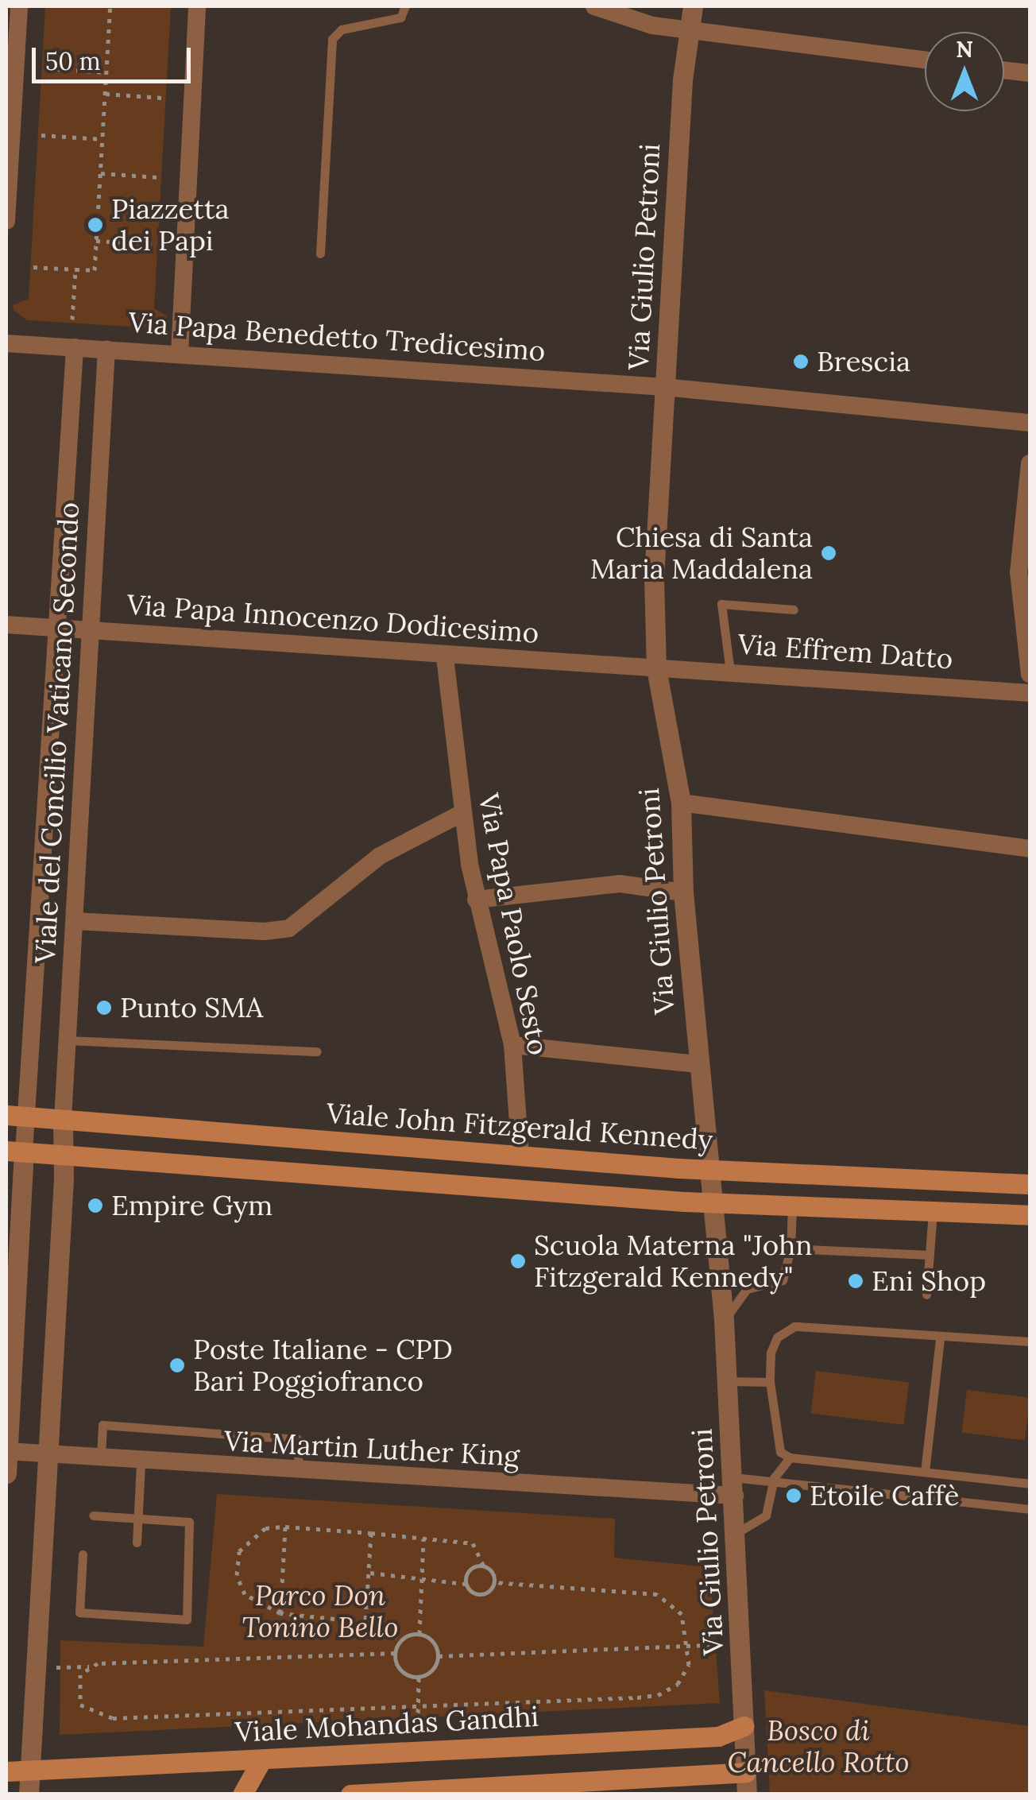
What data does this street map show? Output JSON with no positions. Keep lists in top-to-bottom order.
{
  "streets": {
    "main road": ["Viale John Fitzgerald Kennedy", "Viale Mohandas Gandhi"],
    "street": [
      "Via Giulio Petroni",
      "Via Papa Benedetto Tredicesimo",
      "Via Papa Innocenzo Dodicesimo",
      "Via Effrem Datto",
      "Viale del Concilio Vaticano Secondo",
      "Via Papa Paolo Sesto",
      "Via Martin Luther King"
    ]
  },
  "crossings": [
    ["Via Giulio Petroni", "Via Papa Benedetto Tredicesimo"],
    ["Via Giulio Petroni", "Via Papa Innocenzo Dodicesimo"],
    ["Via Giulio Petroni", "Via Effrem Datto"],
    ["Via Giulio Petroni", "Viale John Fitzgerald Kennedy"],
    ["Via Giulio Petroni", "Via Martin Luther King"],
    ["Via Giulio Petroni", "Viale Mohandas Gandhi"],
    ["Via Papa Benedetto Tredicesimo", "Viale del Concilio Vaticano Secondo"],
    ["Via Papa Innocenzo Dodicesimo", "Via Effrem Datto"],
    ["Via Papa Innocenzo Dodicesimo", "Viale del Concilio Vaticano Secondo"],
    ["Via Papa Innocenzo Dodicesimo", "Via Papa Paolo Sesto"],
    ["Viale del Concilio Vaticano Secondo", "Viale John Fitzgerald Kennedy"],
    ["Via Papa Paolo Sesto", "Viale John Fitzgerald Kennedy"]
  ],
  "parks": ["Parco Don Tonino Bello", "Bosco di Cancello Rotto"],
  "places": [
    "Piazzetta dei Papi",
    "Brescia",
    "Chiesa di Santa Maria Maddalena",
    "Punto SMA",
    "Empire Gym",
    "Scuola Materna \"John Fitzgerald Kennedy\"",
    "Eni Shop",
    "Poste Italiane - CPD Bari Poggiofranco",
    "Etoile Caffè"
  ],
  "scale_bar": "50 m",
  "north": "top"
}
